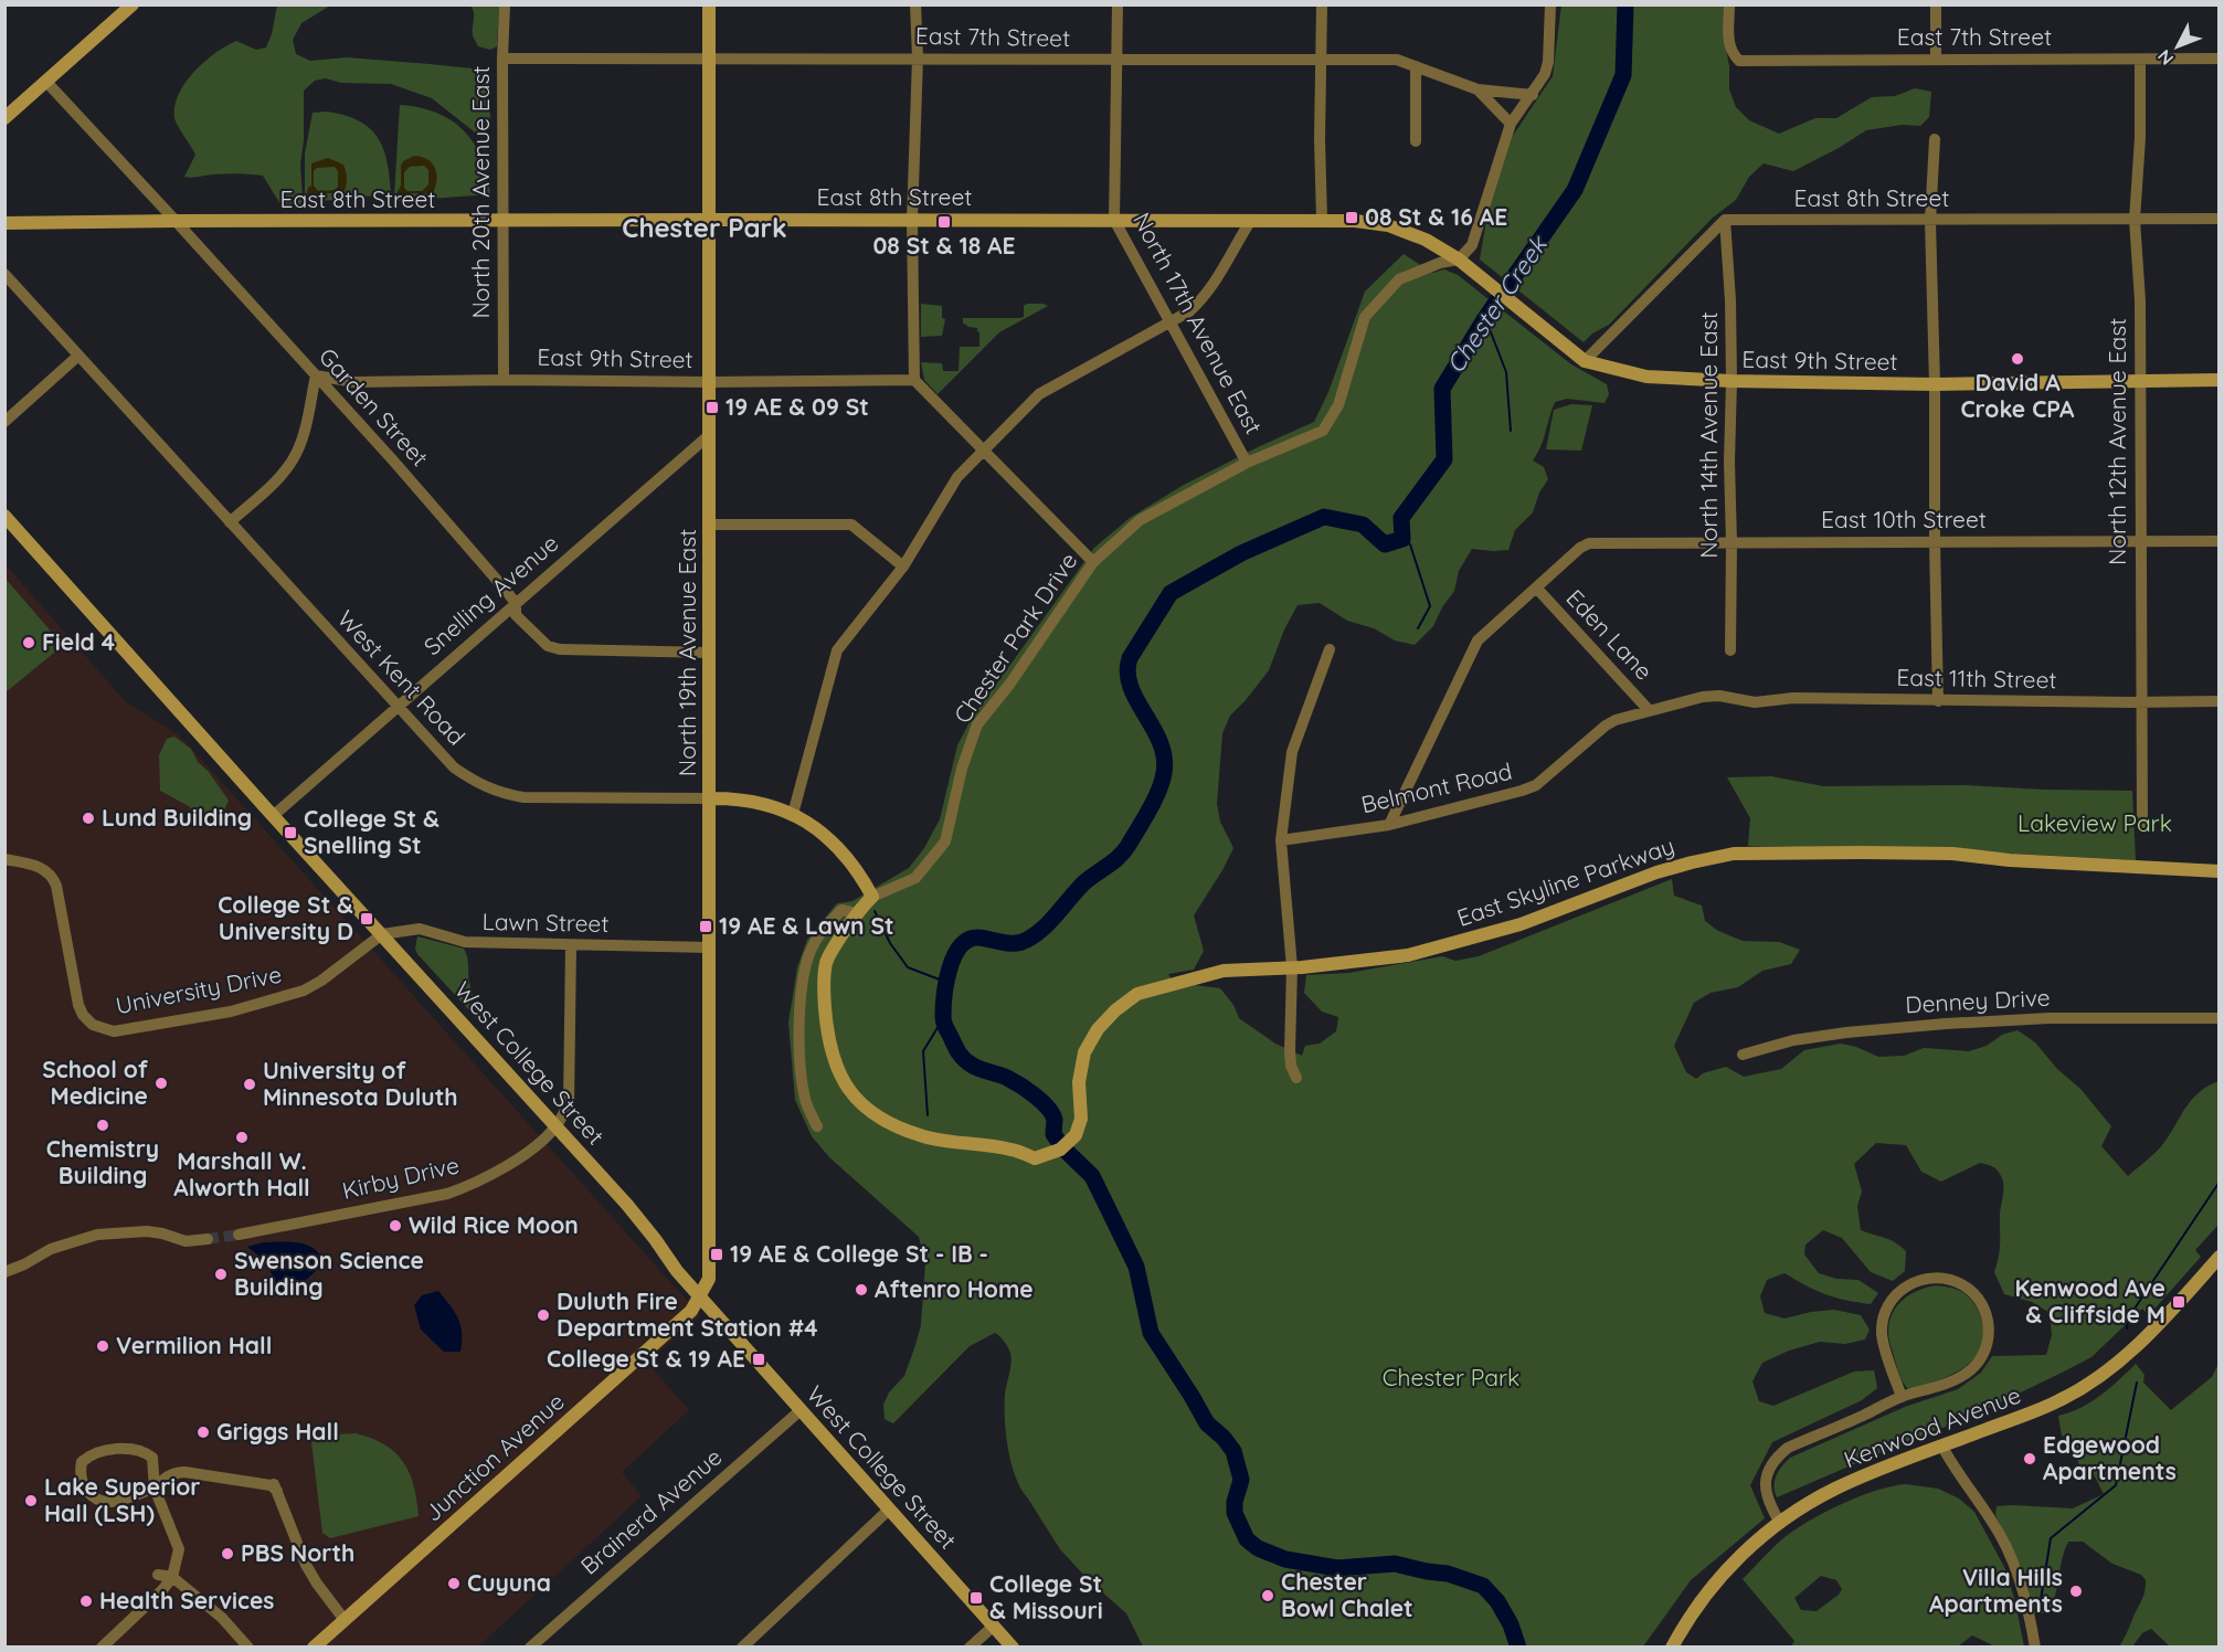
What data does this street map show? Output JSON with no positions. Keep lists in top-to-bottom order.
{
  "streets": {
    "street": [
      "East 7th Street",
      "North 20th Avenue East",
      "East 8th Street",
      "North 17th Avenue East",
      "East 9th Street",
      "Garden Street",
      "North 14th Avenue East",
      "North 12th Avenue East",
      "East 10th Street",
      "Snelling Avenue",
      "Eden Lane",
      "Chester Park Drive",
      "North 19th Avenue East",
      "West Kent Road",
      "East 11th Street",
      "Belmont Road",
      "East Skyline Parkway",
      "Lawn Street",
      "University Drive",
      "Denney Drive",
      "West College Street",
      "Kirby Drive",
      "Kenwood Avenue",
      "Junction Avenue",
      "Brainerd Avenue"
    ]
  },
  "crossings": [
    ["East 7th Street", "North 20th Avenue East"],
    ["East 7th Street", "North 17th Avenue East"],
    ["East 7th Street", "North 12th Avenue East"],
    ["East 7th Street", "North 19th Avenue East"],
    ["North 20th Avenue East", "East 8th Street"],
    ["North 20th Avenue East", "East 9th Street"],
    ["East 8th Street", "North 17th Avenue East"],
    ["East 8th Street", "East 9th Street"],
    ["East 8th Street", "Garden Street"],
    ["East 8th Street", "North 14th Avenue East"],
    ["East 8th Street", "North 12th Avenue East"],
    ["East 8th Street", "Chester Park Drive"],
    ["East 8th Street", "North 19th Avenue East"],
    ["North 17th Avenue East", "Chester Park Drive"],
    ["East 9th Street", "Garden Street"],
    ["East 9th Street", "North 14th Avenue East"],
    ["East 9th Street", "North 12th Avenue East"],
    ["East 9th Street", "Chester Park Drive"],
    ["East 9th Street", "North 19th Avenue East"],
    ["Garden Street", "Snelling Avenue"],
    ["Garden Street", "North 19th Avenue East"],
    ["North 14th Avenue East", "East 10th Street"],
    ["North 12th Avenue East", "East 10th Street"],
    ["North 12th Avenue East", "East 11th Street"],
    ["East 10th Street", "Eden Lane"],
    ["Snelling Avenue", "North 19th Avenue East"],
    ["Snelling Avenue", "West Kent Road"],
    ["Snelling Avenue", "West College Street"],
    ["Eden Lane", "Belmont Road"],
    ["Chester Park Drive", "West Kent Road"],
    ["Chester Park Drive", "East Skyline Parkway"],
    ["North 19th Avenue East", "West Kent Road"],
    ["North 19th Avenue East", "Lawn Street"],
    ["North 19th Avenue East", "West College Street"],
    ["North 19th Avenue East", "Junction Avenue"],
    ["East 11th Street", "Belmont Road"],
    ["Lawn Street", "University Drive"],
    ["Lawn Street", "West College Street"],
    ["University Drive", "West College Street"],
    ["West College Street", "Kirby Drive"],
    ["West College Street", "Junction Avenue"],
    ["West College Street", "Brainerd Avenue"]
  ],
  "districts": ["Chester Park"],
  "water": ["Chester Creek"],
  "parks": ["Lakeview Park", "Chester Park"],
  "places": {
    "transit": [
      "08 St & 16 AE",
      "08 St & 18 AE",
      "19 AE & 09 St",
      "College St & Snelling St",
      "College St & University D",
      "19 AE & Lawn St",
      "19 AE & College St - IB -",
      "Kenwood Ave & Cliffside M",
      "College St & 19 AE",
      "College St & Missouri"
    ],
    "other": [
      "David A Croke CPA",
      "Field 4",
      "Lund Building",
      "School of Medicine",
      "University of Minnesota Duluth",
      "Chemistry Building",
      "Marshall W. Alworth Hall",
      "Wild Rice Moon",
      "Swenson Science Building",
      "Aftenro Home",
      "Duluth Fire Department Station #4",
      "Vermilion Hall",
      "Griggs Hall",
      "Edgewood Apartments",
      "Lake Superior Hall (LSH)",
      "PBS North",
      "Cuyuna",
      "Villa Hills Apartments",
      "Chester Bowl Chalet",
      "Health Services"
    ]
  },
  "north": "bottom left"
}
